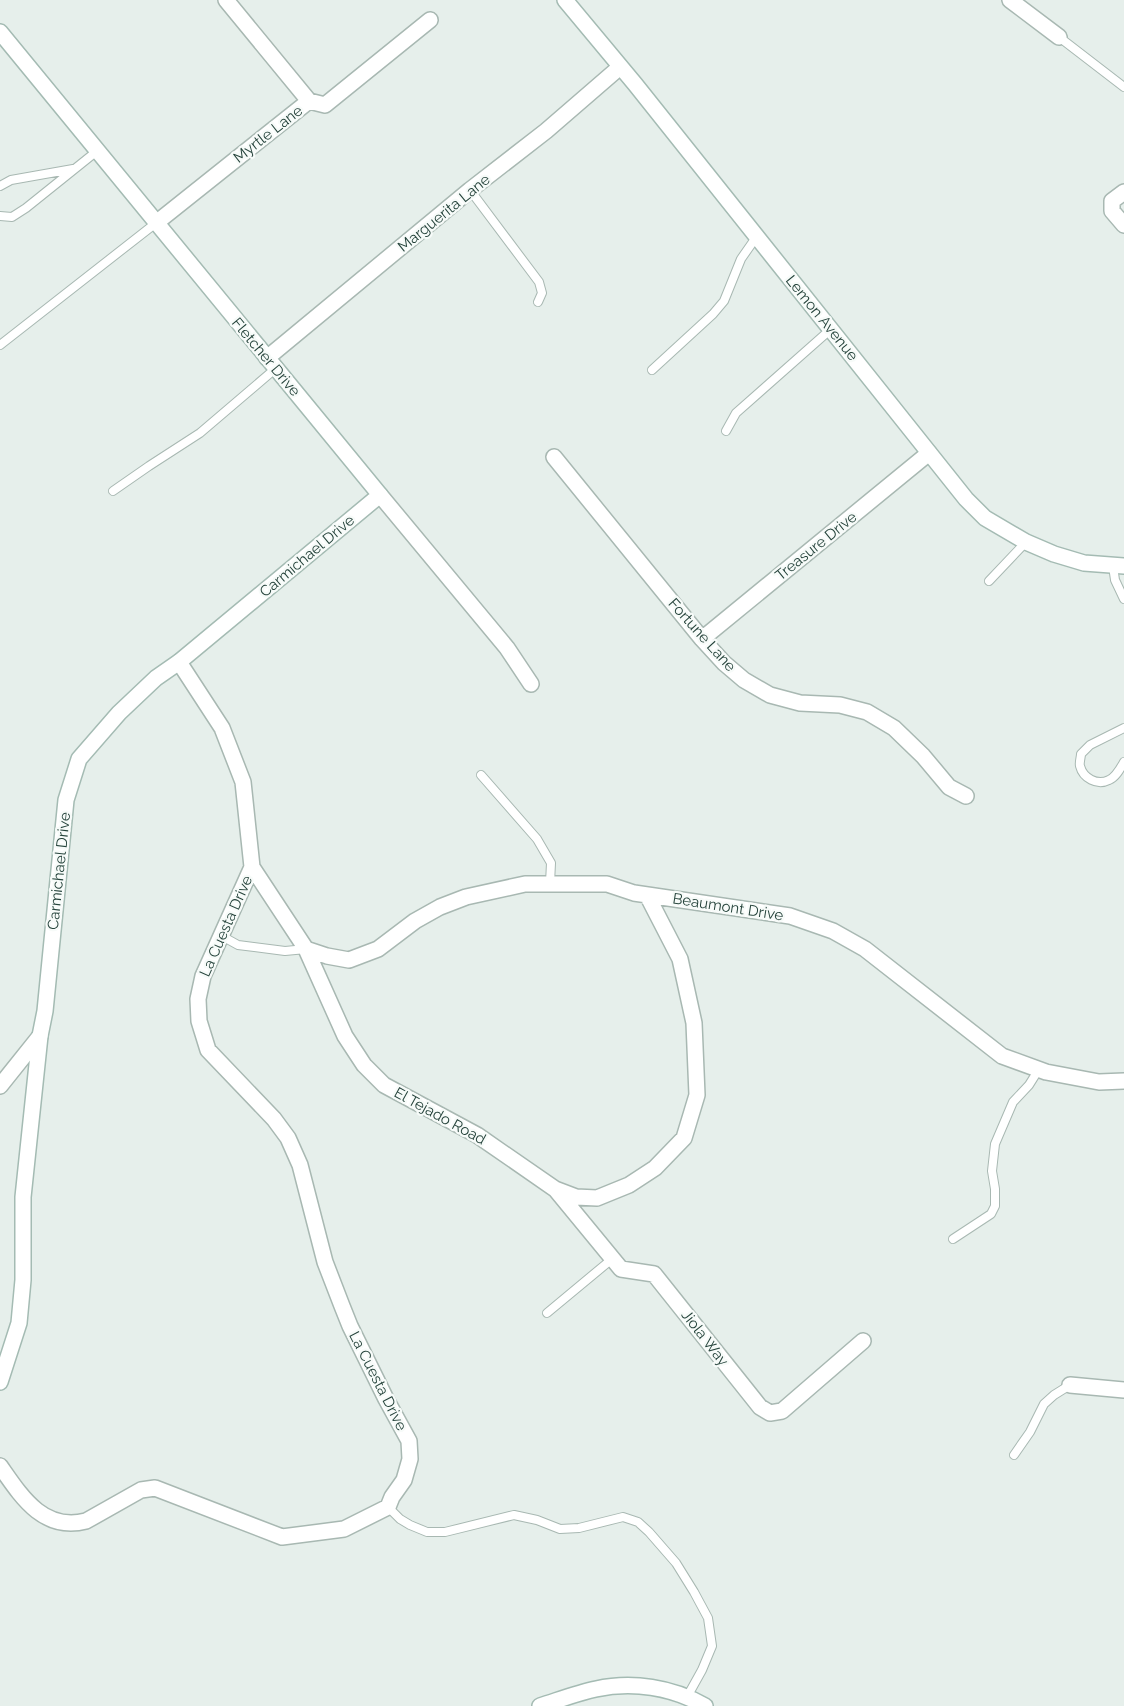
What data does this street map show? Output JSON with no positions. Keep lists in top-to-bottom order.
{
  "streets": {
    "street": [
      "Myrtle Lane",
      "Marguerita Lane",
      "Lemon Avenue",
      "Fletcher Drive",
      "Treasure Drive",
      "Carmichael Drive",
      "Fortune Lane",
      "Beaumont Drive",
      "La Cuesta Drive",
      "El Tejado Road",
      "Jiola Way"
    ]
  },
  "crossings": [
    ["Myrtle Lane", "Fletcher Drive"],
    ["Marguerita Lane", "Lemon Avenue"],
    ["Marguerita Lane", "Fletcher Drive"],
    ["Lemon Avenue", "Treasure Drive"],
    ["Fletcher Drive", "Carmichael Drive"],
    ["Treasure Drive", "Fortune Lane"],
    ["Carmichael Drive", "El Tejado Road"],
    ["Beaumont Drive", "El Tejado Road"],
    ["La Cuesta Drive", "El Tejado Road"],
    ["El Tejado Road", "Jiola Way"]
  ]
}
